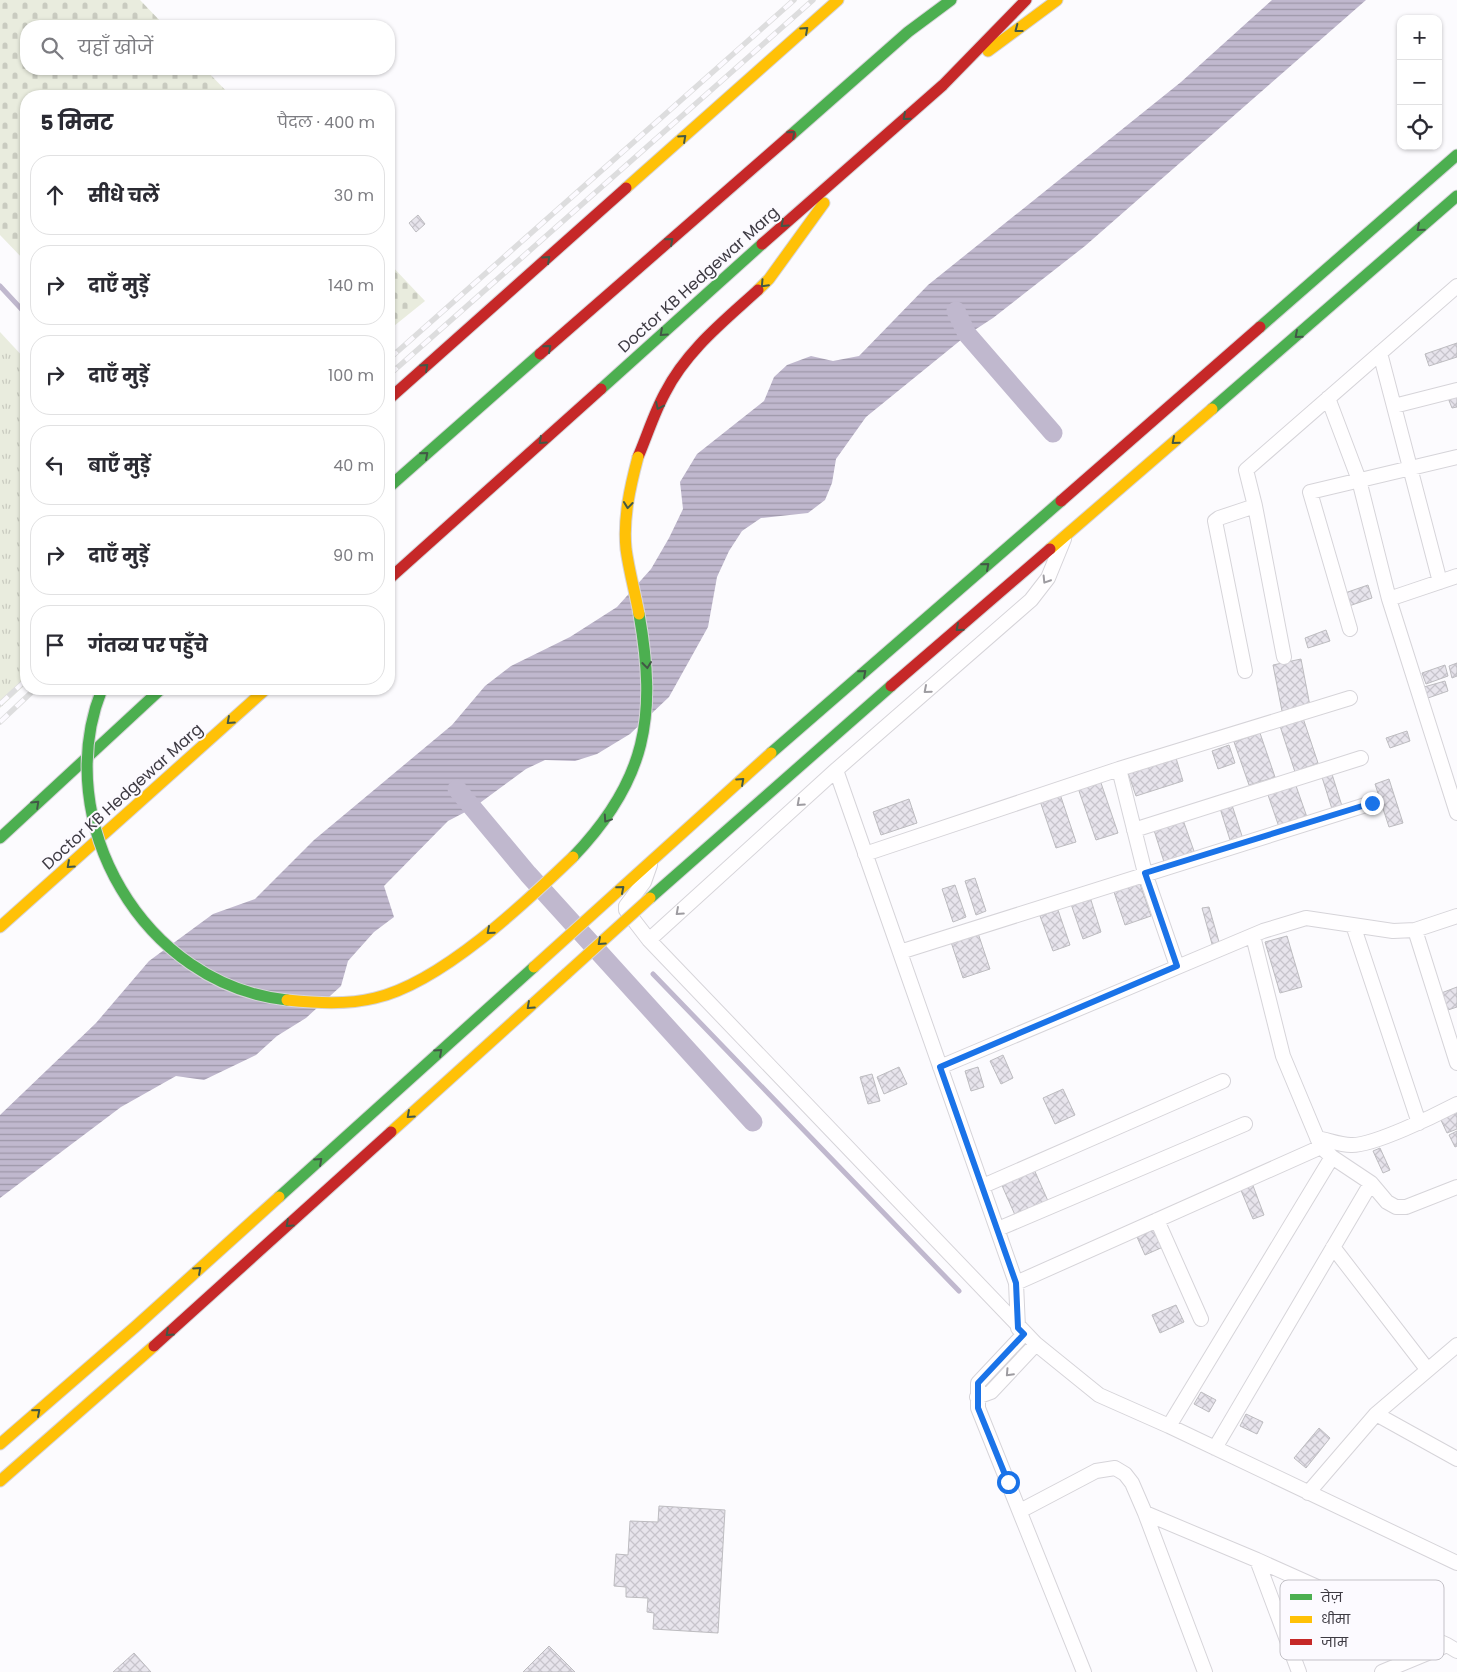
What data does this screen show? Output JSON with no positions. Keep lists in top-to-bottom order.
{
  "streets": {
    "main road": ["Doctor KB Hedgewar Marg"]
  },
  "legend": ["तेज़", "धीमा", "जाम"],
  "page": {
    "map_buttons": ["+", "−"],
    "search": "यहाँ खोजें",
    "heading": ["5 मिनट", "पैदल · 400 m"],
    "list": [
      ["सीधे चलें", "30 m"],
      ["दाएँ मुड़ें", "140 m"],
      ["दाएँ मुड़ें", "100 m"],
      ["बाएँ मुड़ें", "40 m"],
      ["दाएँ मुड़ें", "90 m"],
      "गंतव्य पर पहुँचे"
    ]
  }
}
